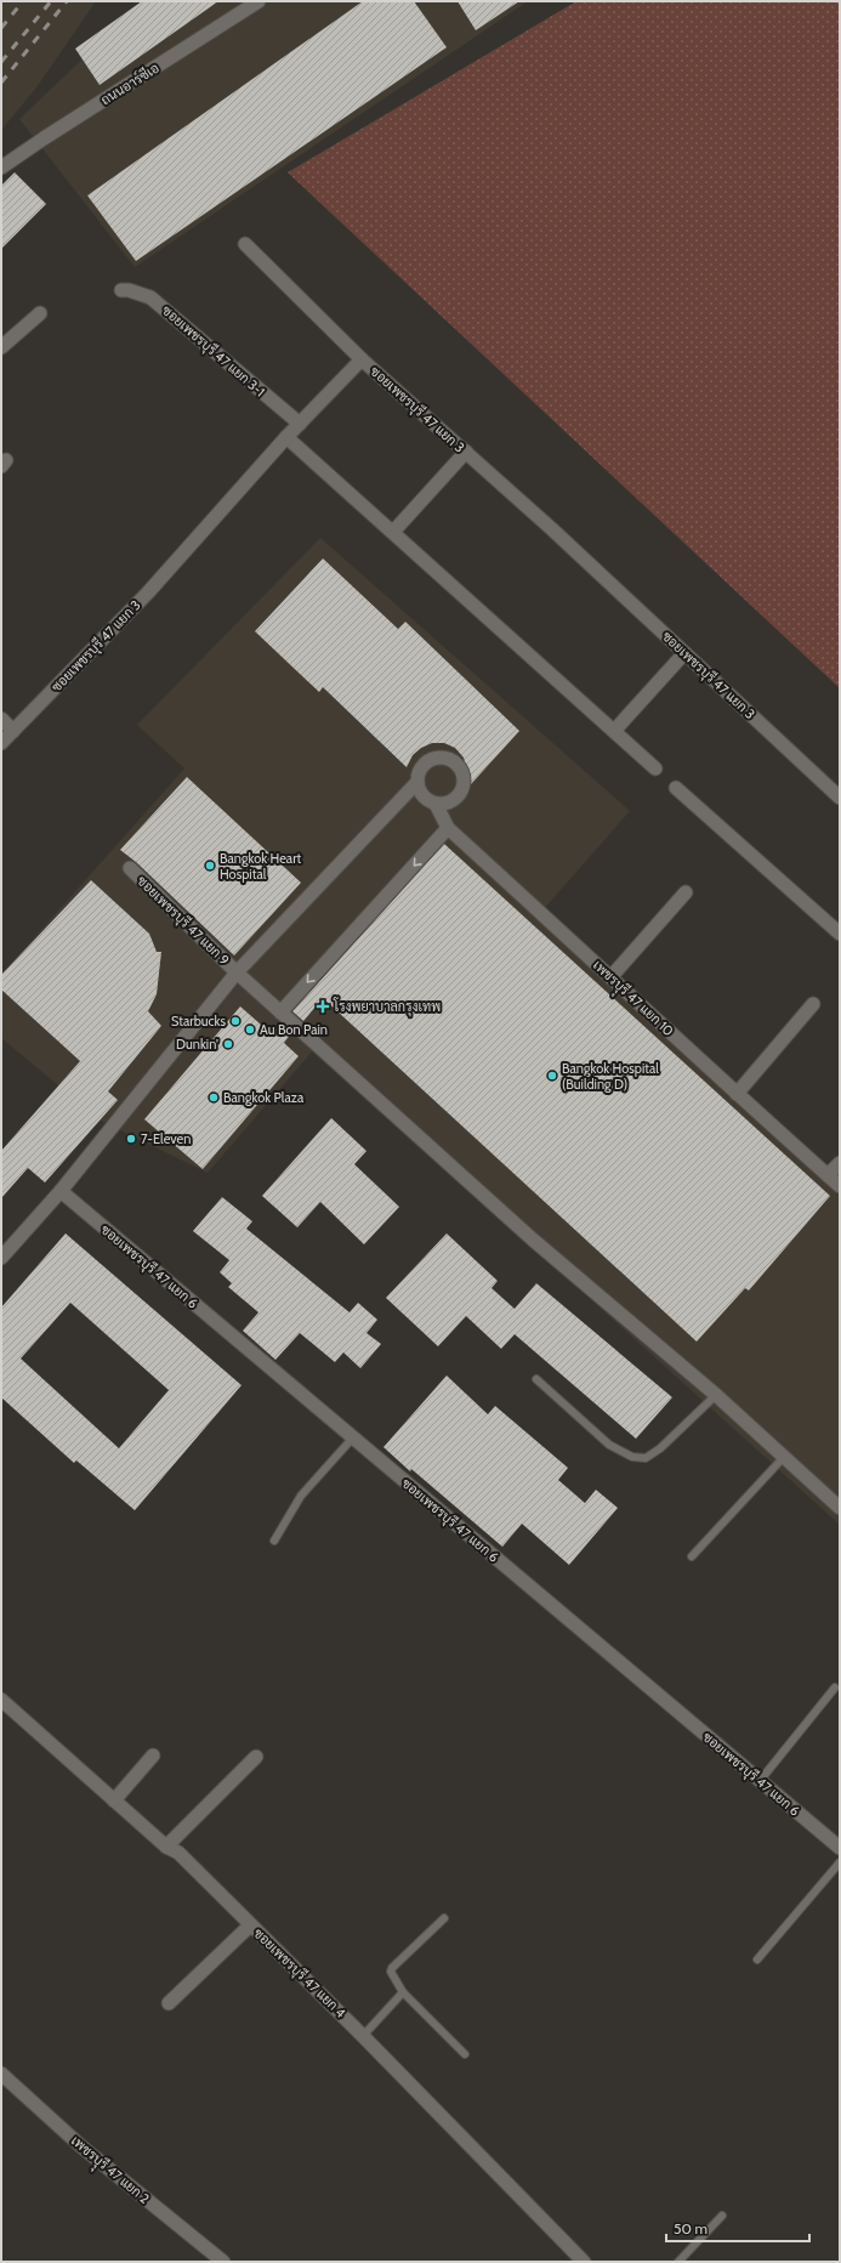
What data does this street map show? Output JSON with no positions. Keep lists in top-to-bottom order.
{
  "streets": {
    "street": [
      "ถนนอาร์ซีเอ",
      "ซอยเพชรบุรี 47 แยก 3-1",
      "ซอยเพชรบุรี 47 แยก 3",
      "ซอยเพชรบุรี 47 แยก 9",
      "เพชรบุุรี 47 แยก 10",
      "ซอยเพชรบุรี 47 แยก 6",
      "ซอยเพชรบุรี 47 แยก 4",
      "เพชรบุุรี 47 แยก 2"
    ]
  },
  "crossings": [
    ["ซอยเพชรบุรี 47 แยก 3-1", "ซอยเพชรบุรี 47 แยก 3"]
  ],
  "places": {
    "other": [
      "Bangkok Heart Hospital",
      "Starbucks",
      "Au Bon Pain",
      "Dunkin'",
      "Bangkok Hospital (Building D)",
      "Bangkok Plaza",
      "7-Eleven"
    ],
    "health": ["โรงพยาบาลกรุงเทพ"]
  },
  "scale_bar": "50 m"
}
